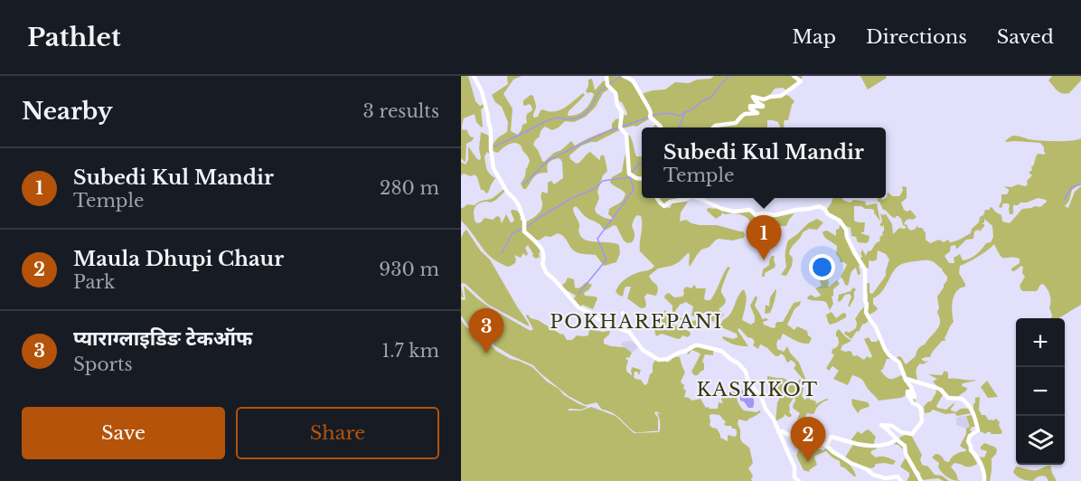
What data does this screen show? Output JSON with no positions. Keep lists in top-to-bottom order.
{
  "districts": ["POKHAREPANI", "KASKIKOT"],
  "page": {
    "header": "Pathlet",
    "nav": ["Map", "Directions", "Saved"],
    "heading": ["Nearby", "3 results"],
    "popup": ["Subedi Kul Mandir", "Temple"],
    "list": [
      {
        "mark": "1",
        "name": "Subedi Kul Mandir",
        "note": "Temple",
        "value": "280 m"
      },
      {
        "mark": "2",
        "name": "Maula Dhupi Chaur",
        "note": "Park",
        "value": "930 m"
      },
      {
        "mark": "3",
        "name": "प्याराग्लाइडिङ टेकऑफ",
        "note": "Sports",
        "value": "1.7 km"
      }
    ],
    "pins": ["1", "3", "2"],
    "map_buttons": ["+", "−"],
    "buttons": ["Save", "Share"]
  }
}
